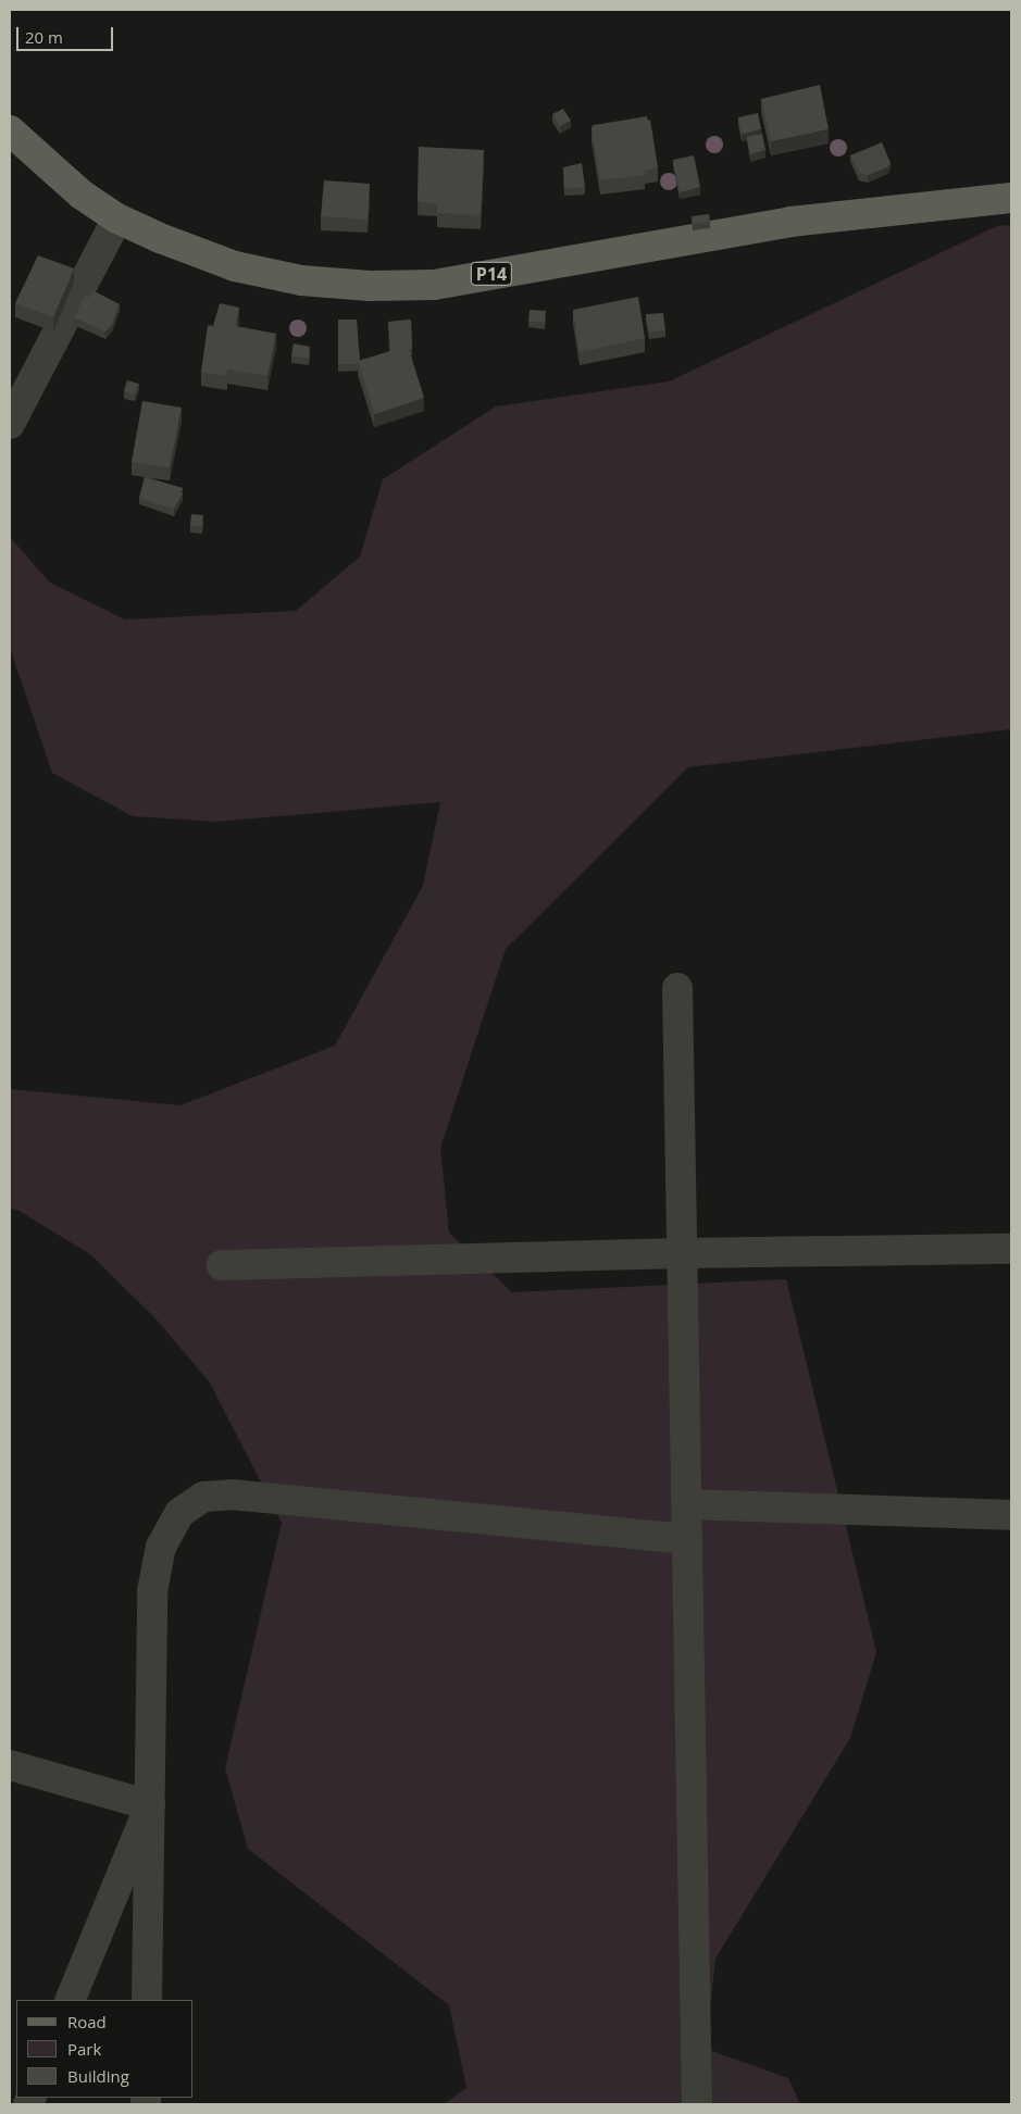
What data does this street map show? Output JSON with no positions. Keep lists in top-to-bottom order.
{
  "streets": {
    "main road": ["P14"]
  },
  "legend": ["Road", "Park", "Building"],
  "scale_bar": "20 m"
}
